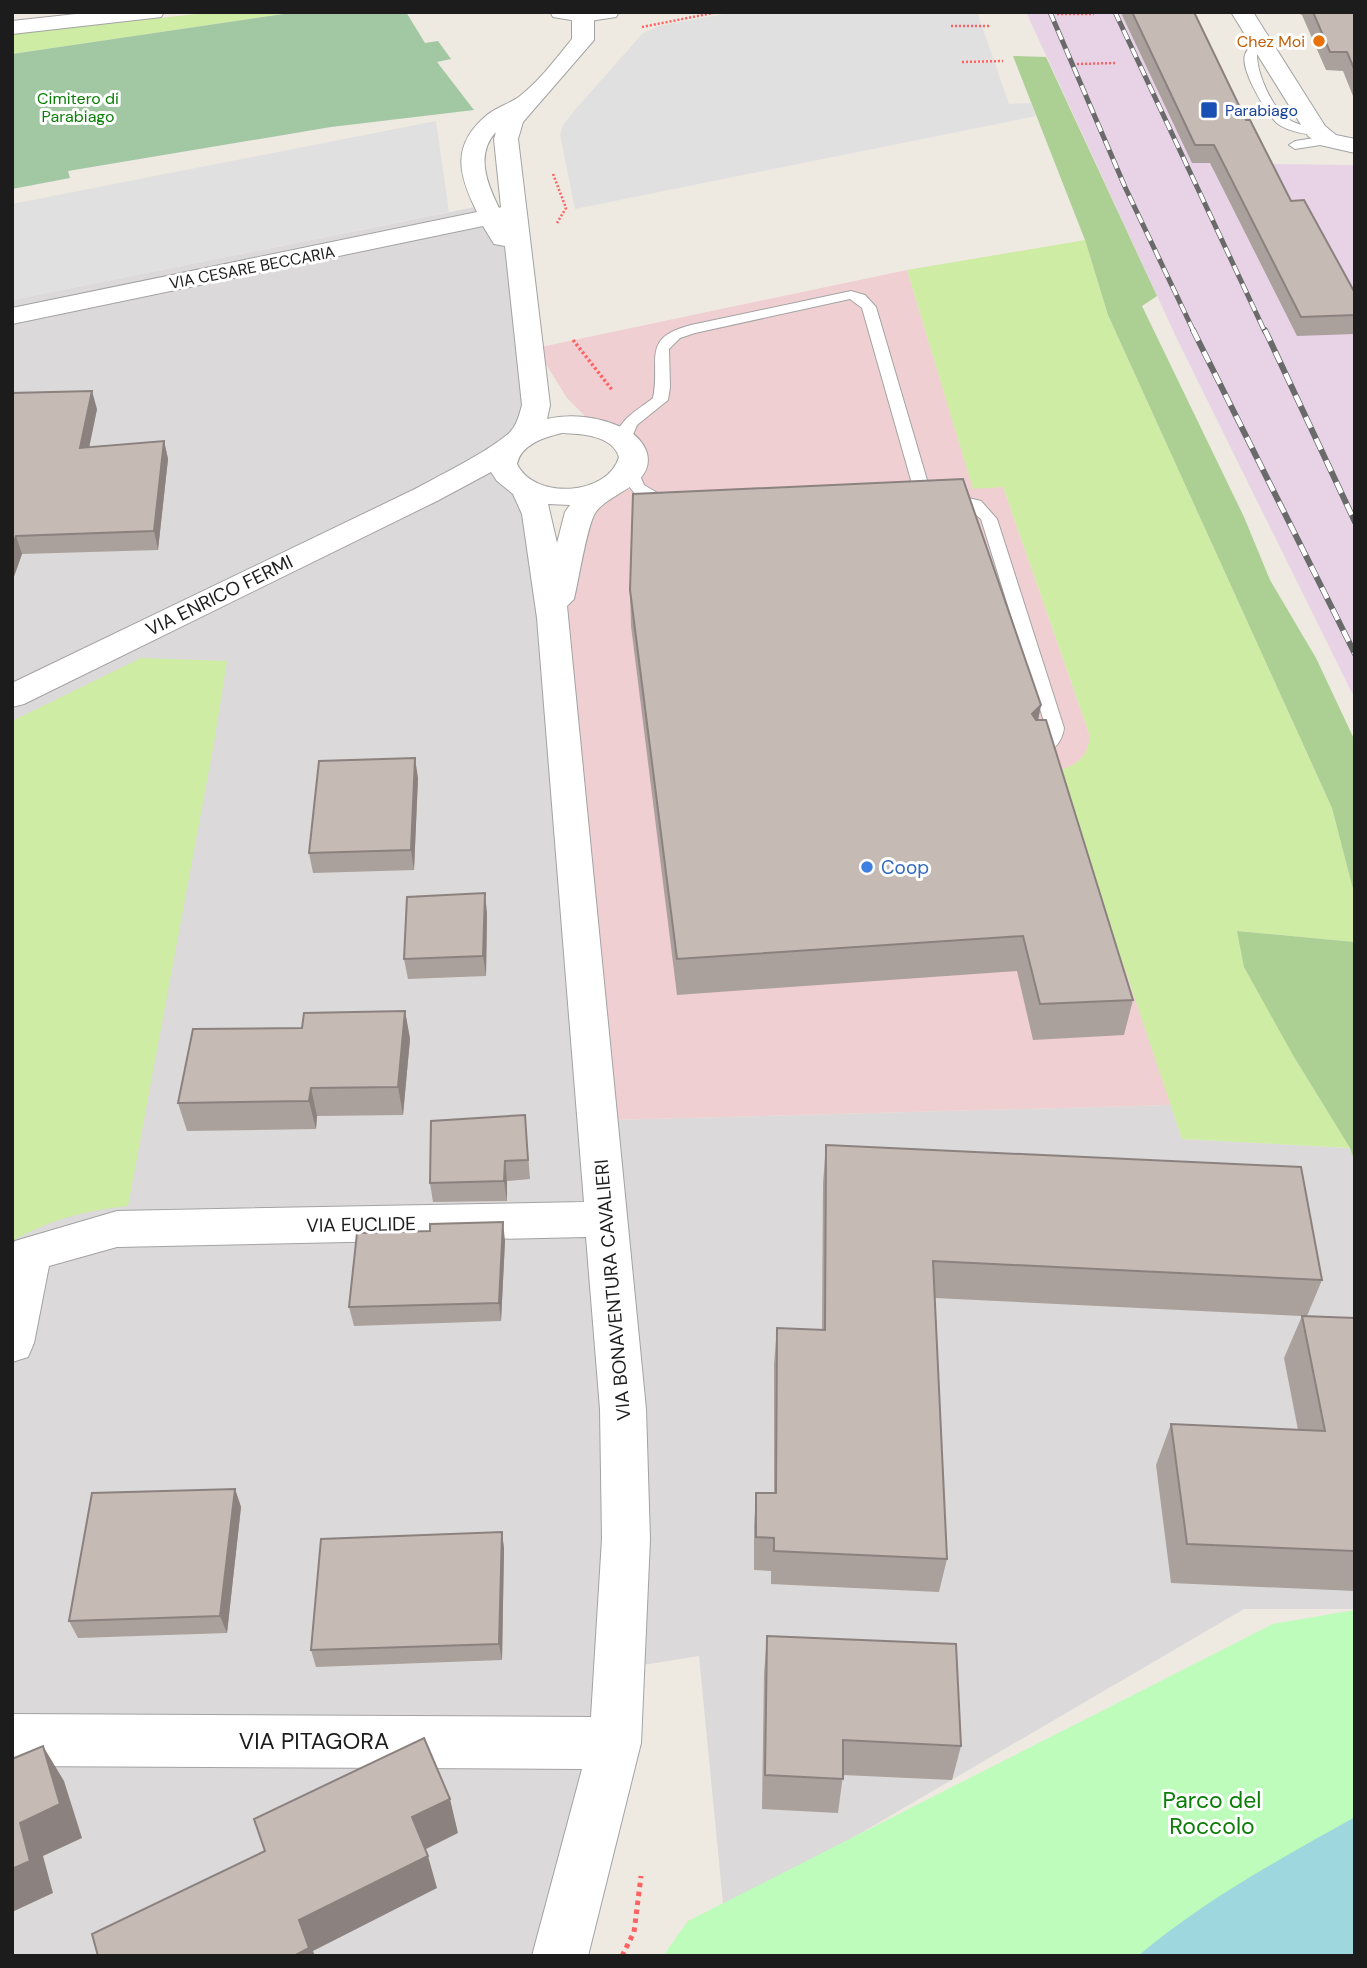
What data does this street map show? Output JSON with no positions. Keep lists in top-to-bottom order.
{
  "streets": {
    "street": [
      "VIA CESARE BECCARIA",
      "VIA ENRICO FERMI",
      "VIA EUCLIDE",
      "VIA BONAVENTURA CAVALIERI",
      "VIA PITAGORA"
    ]
  },
  "crossings": [
    ["VIA CESARE BECCARIA", "VIA BONAVENTURA CAVALIERI"],
    ["VIA ENRICO FERMI", "VIA BONAVENTURA CAVALIERI"],
    ["VIA EUCLIDE", "VIA BONAVENTURA CAVALIERI"],
    ["VIA BONAVENTURA CAVALIERI", "VIA PITAGORA"]
  ],
  "parks": ["Cimitero di Parabiago", "Parco del Roccolo"],
  "places": {
    "other": ["Chez Moi", "Coop"],
    "transit": ["Parabiago"]
  }
}
